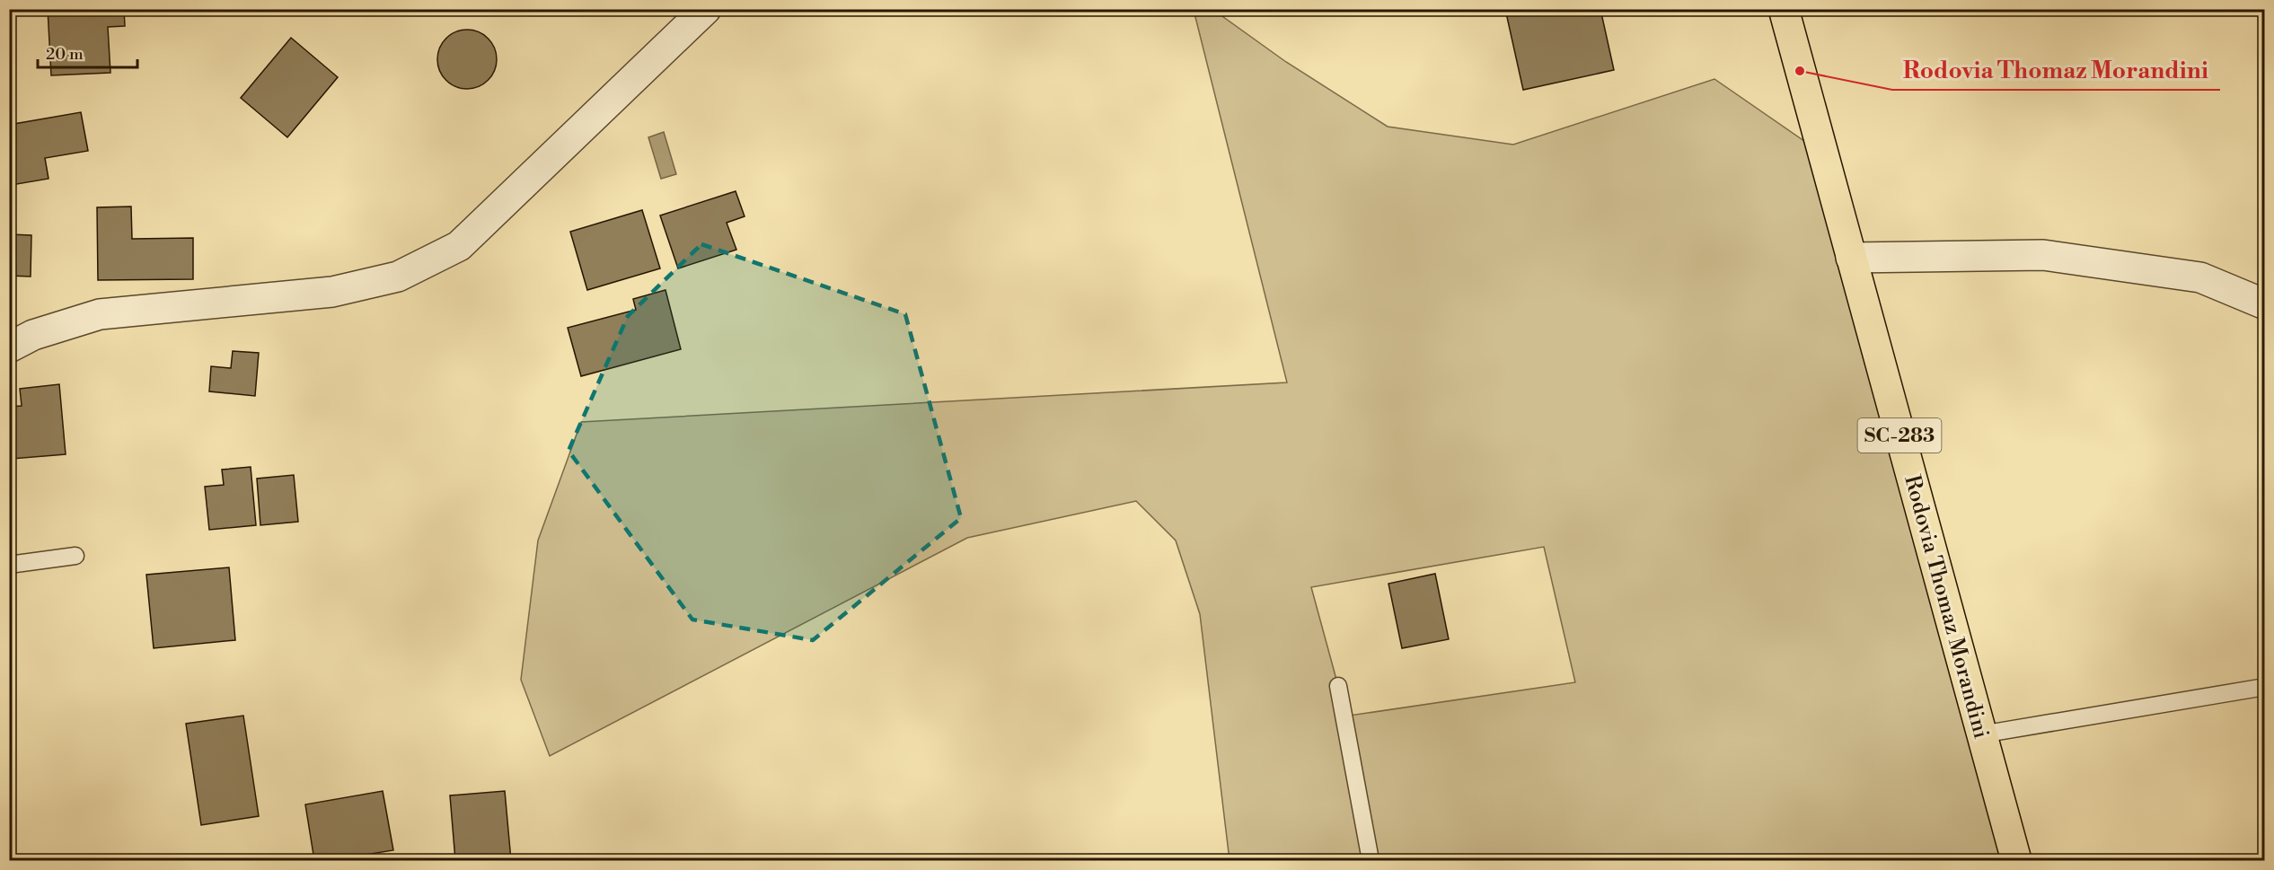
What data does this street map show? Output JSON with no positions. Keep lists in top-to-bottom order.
{
  "streets": {
    "main road": ["SC-283", "Rodovia Thomaz Morandini"]
  },
  "places": ["Rodovia Thomaz Morandini"],
  "scale_bar": "20 m"
}
